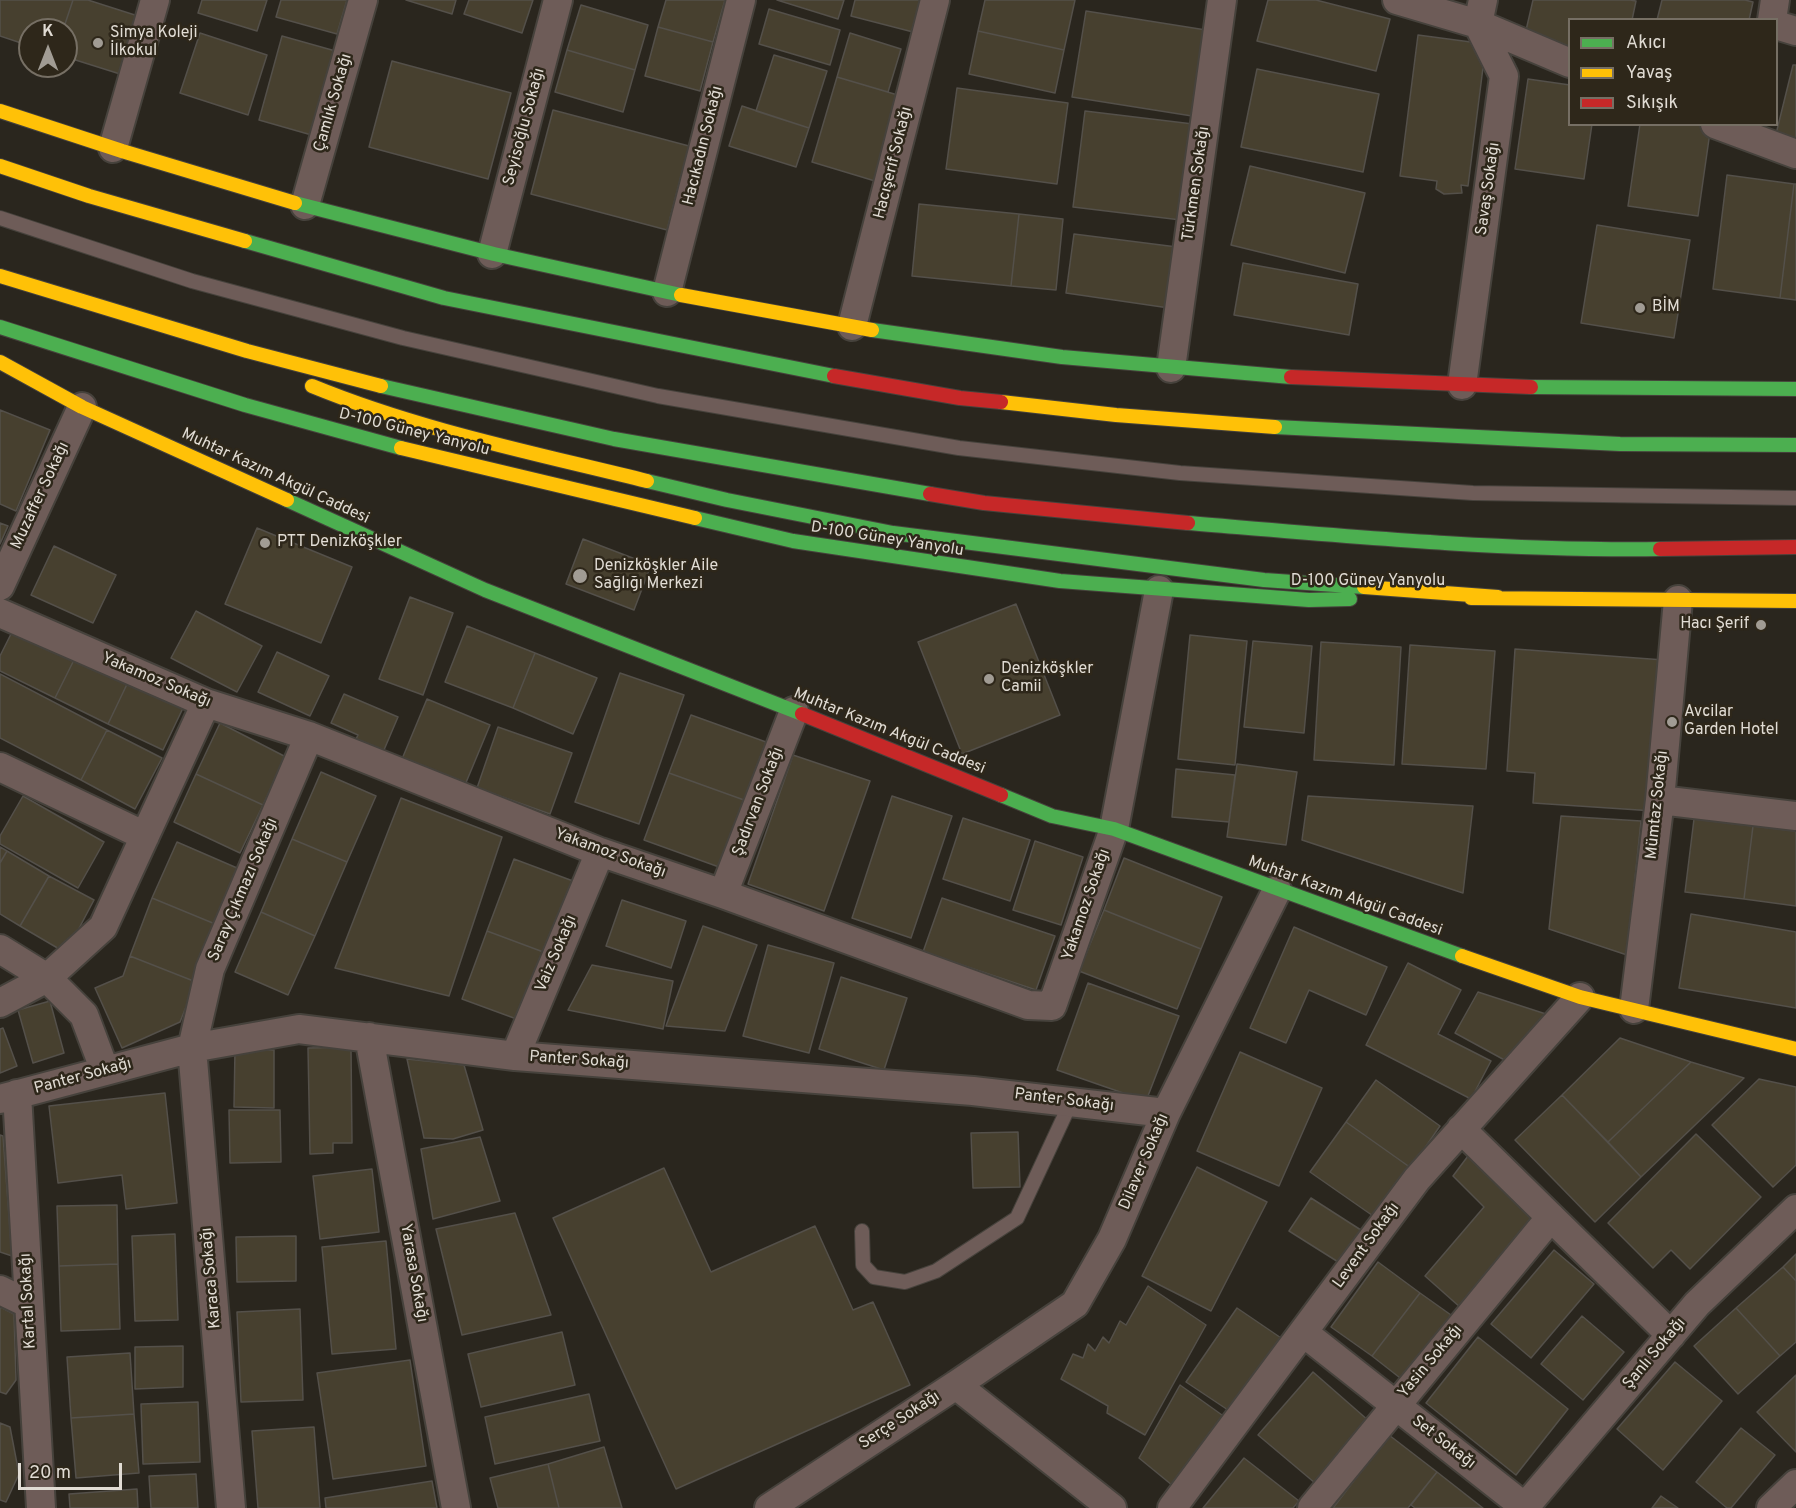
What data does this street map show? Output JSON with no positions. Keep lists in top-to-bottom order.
{
  "streets": {
    "main road": ["D-100 Güney Yanyolu", "Muhtar Kazım Akgül Caddesi"],
    "street": [
      "Çamlık Sokağı",
      "Seyisoğlu Sokağı",
      "Hacıkadın Sokağı",
      "Hacışerif Sokağı",
      "Türkmen Sokağı",
      "Savaş Sokağı",
      "Muzaffer Sokağı",
      "Yakamoz Sokağı",
      "Şadırvan Sokağı",
      "Mümtaz Sokağı",
      "Saray Çıkmazı Sokağı",
      "Vaiz Sokağı",
      "Panter Sokağı",
      "Dilaver Sokağı",
      "Levent Sokağı",
      "Yarasa Sokağı",
      "Karaca Sokağı",
      "Kartal Sokağı",
      "Şanlı Sokağı",
      "Yasin Sokağı",
      "Serçe Sokağı",
      "Set Sokağı"
    ]
  },
  "crossings": [
    ["D-100 Güney Yanyolu", "Mümtaz Sokağı"],
    ["Muhtar Kazım Akgül Caddesi", "Muzaffer Sokağı"],
    ["Muhtar Kazım Akgül Caddesi", "Yakamoz Sokağı"],
    ["Muhtar Kazım Akgül Caddesi", "Şadırvan Sokağı"],
    ["Muhtar Kazım Akgül Caddesi", "Mümtaz Sokağı"],
    ["Muhtar Kazım Akgül Caddesi", "Dilaver Sokağı"],
    ["Muhtar Kazım Akgül Caddesi", "Levent Sokağı"],
    ["Yakamoz Sokağı", "Şadırvan Sokağı"],
    ["Yakamoz Sokağı", "Saray Çıkmazı Sokağı"],
    ["Yakamoz Sokağı", "Vaiz Sokağı"],
    ["Saray Çıkmazı Sokağı", "Panter Sokağı"],
    ["Saray Çıkmazı Sokağı", "Karaca Sokağı"],
    ["Vaiz Sokağı", "Panter Sokağı"],
    ["Panter Sokağı", "Dilaver Sokağı"],
    ["Panter Sokağı", "Yarasa Sokağı"],
    ["Panter Sokağı", "Karaca Sokağı"],
    ["Panter Sokağı", "Kartal Sokağı"],
    ["Dilaver Sokağı", "Serçe Sokağı"],
    ["Levent Sokağı", "Set Sokağı"],
    ["Şanlı Sokağı", "Set Sokağı"],
    ["Yasin Sokağı", "Set Sokağı"]
  ],
  "places": [
    "Simya Koleji İlkokul",
    "BİM",
    "PTT Denizköşkler",
    "Denizköşkler Aile Sağlığı Merkezi",
    "Hacı Şerif",
    "Denizköşkler Camii",
    "Avcilar Garden Hotel"
  ],
  "legend": ["Akıcı", "Yavaş", "Sıkışık"],
  "scale_bar": "20 m",
  "north": "top"
}
